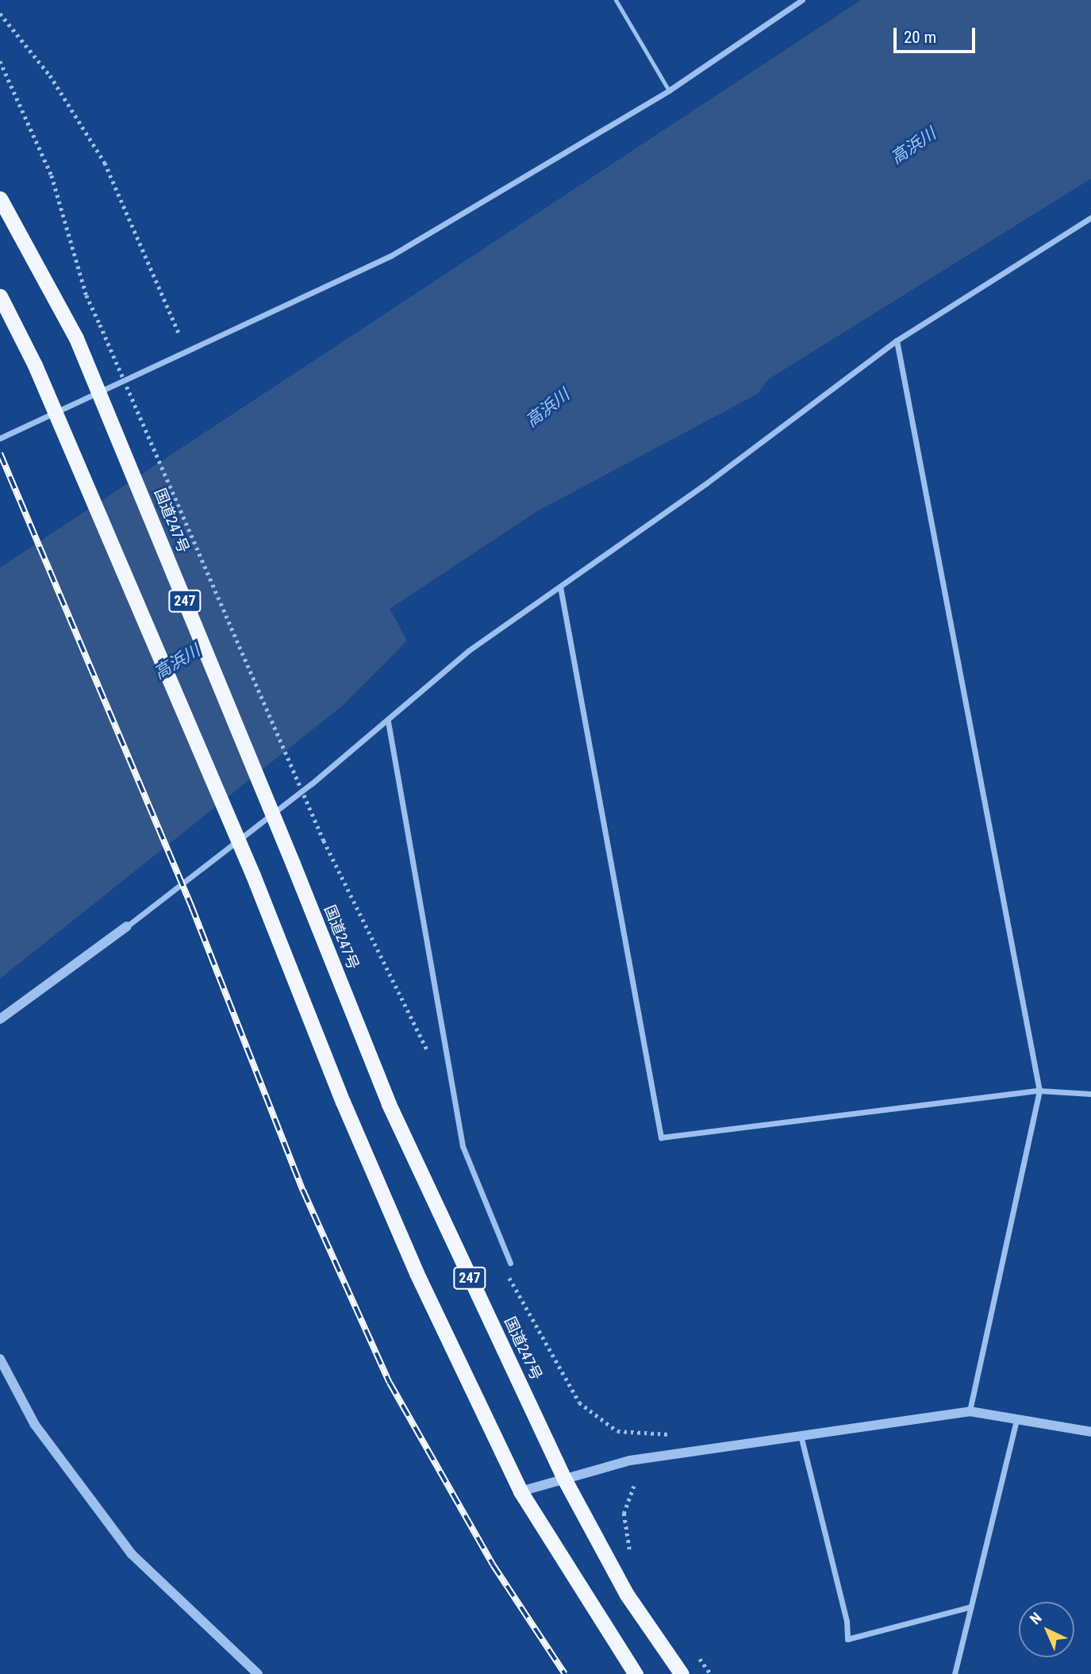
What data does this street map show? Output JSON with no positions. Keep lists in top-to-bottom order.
{
  "streets": {
    "highway": ["国道247号", "247"]
  },
  "water": ["高浜川"],
  "scale_bar": "20 m",
  "north": "top left"
}
